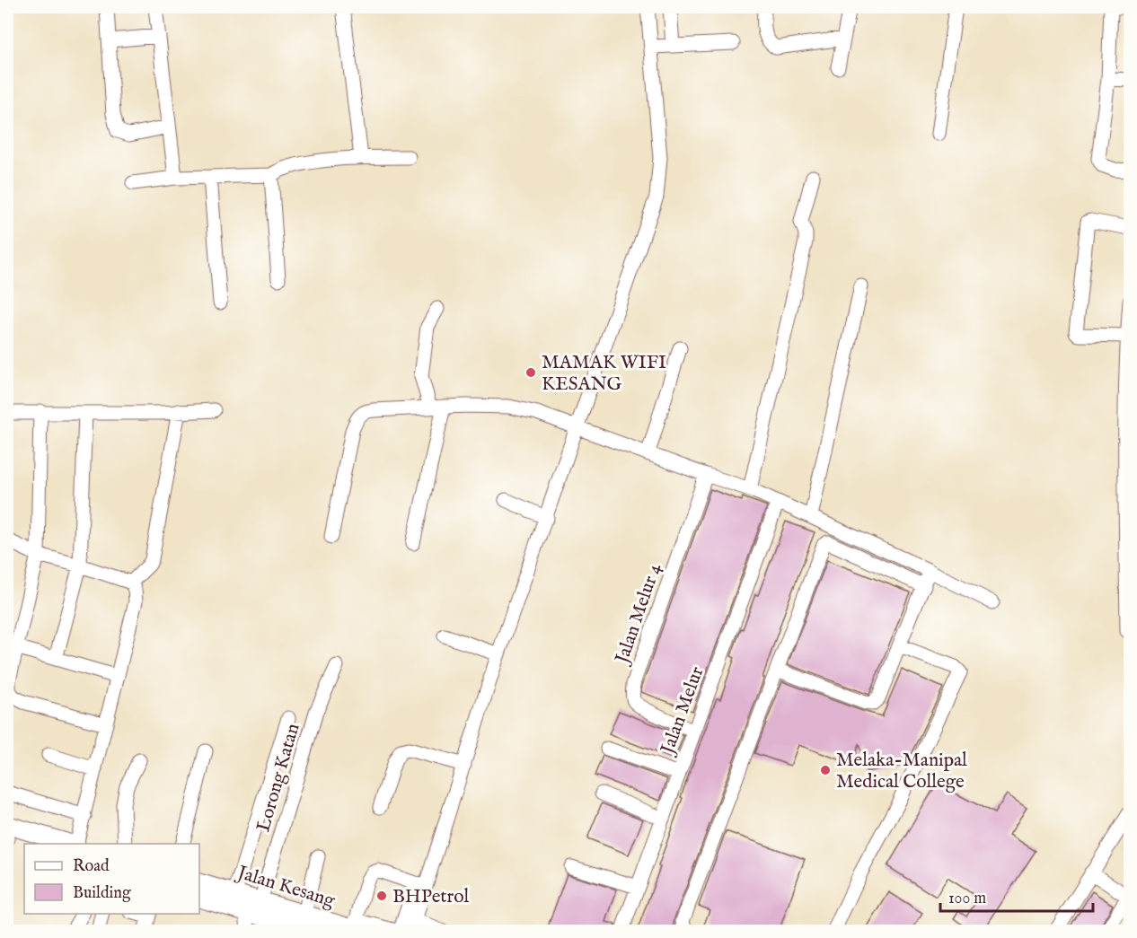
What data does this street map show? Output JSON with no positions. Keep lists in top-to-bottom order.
{
  "streets": {
    "main road": ["Jalan Kesang"],
    "street": ["Jalan Melur 4", "Jalan Melur", "Lorong Katan"]
  },
  "crossings": [
    ["Jalan Melur 4", "Jalan Melur"],
    ["Lorong Katan", "Jalan Kesang"]
  ],
  "places": ["MAMAK WIFI KESANG", "Melaka-Manipal Medical College", "BHPetrol"],
  "legend": ["Road", "Building"],
  "scale_bar": "100 m"
}
